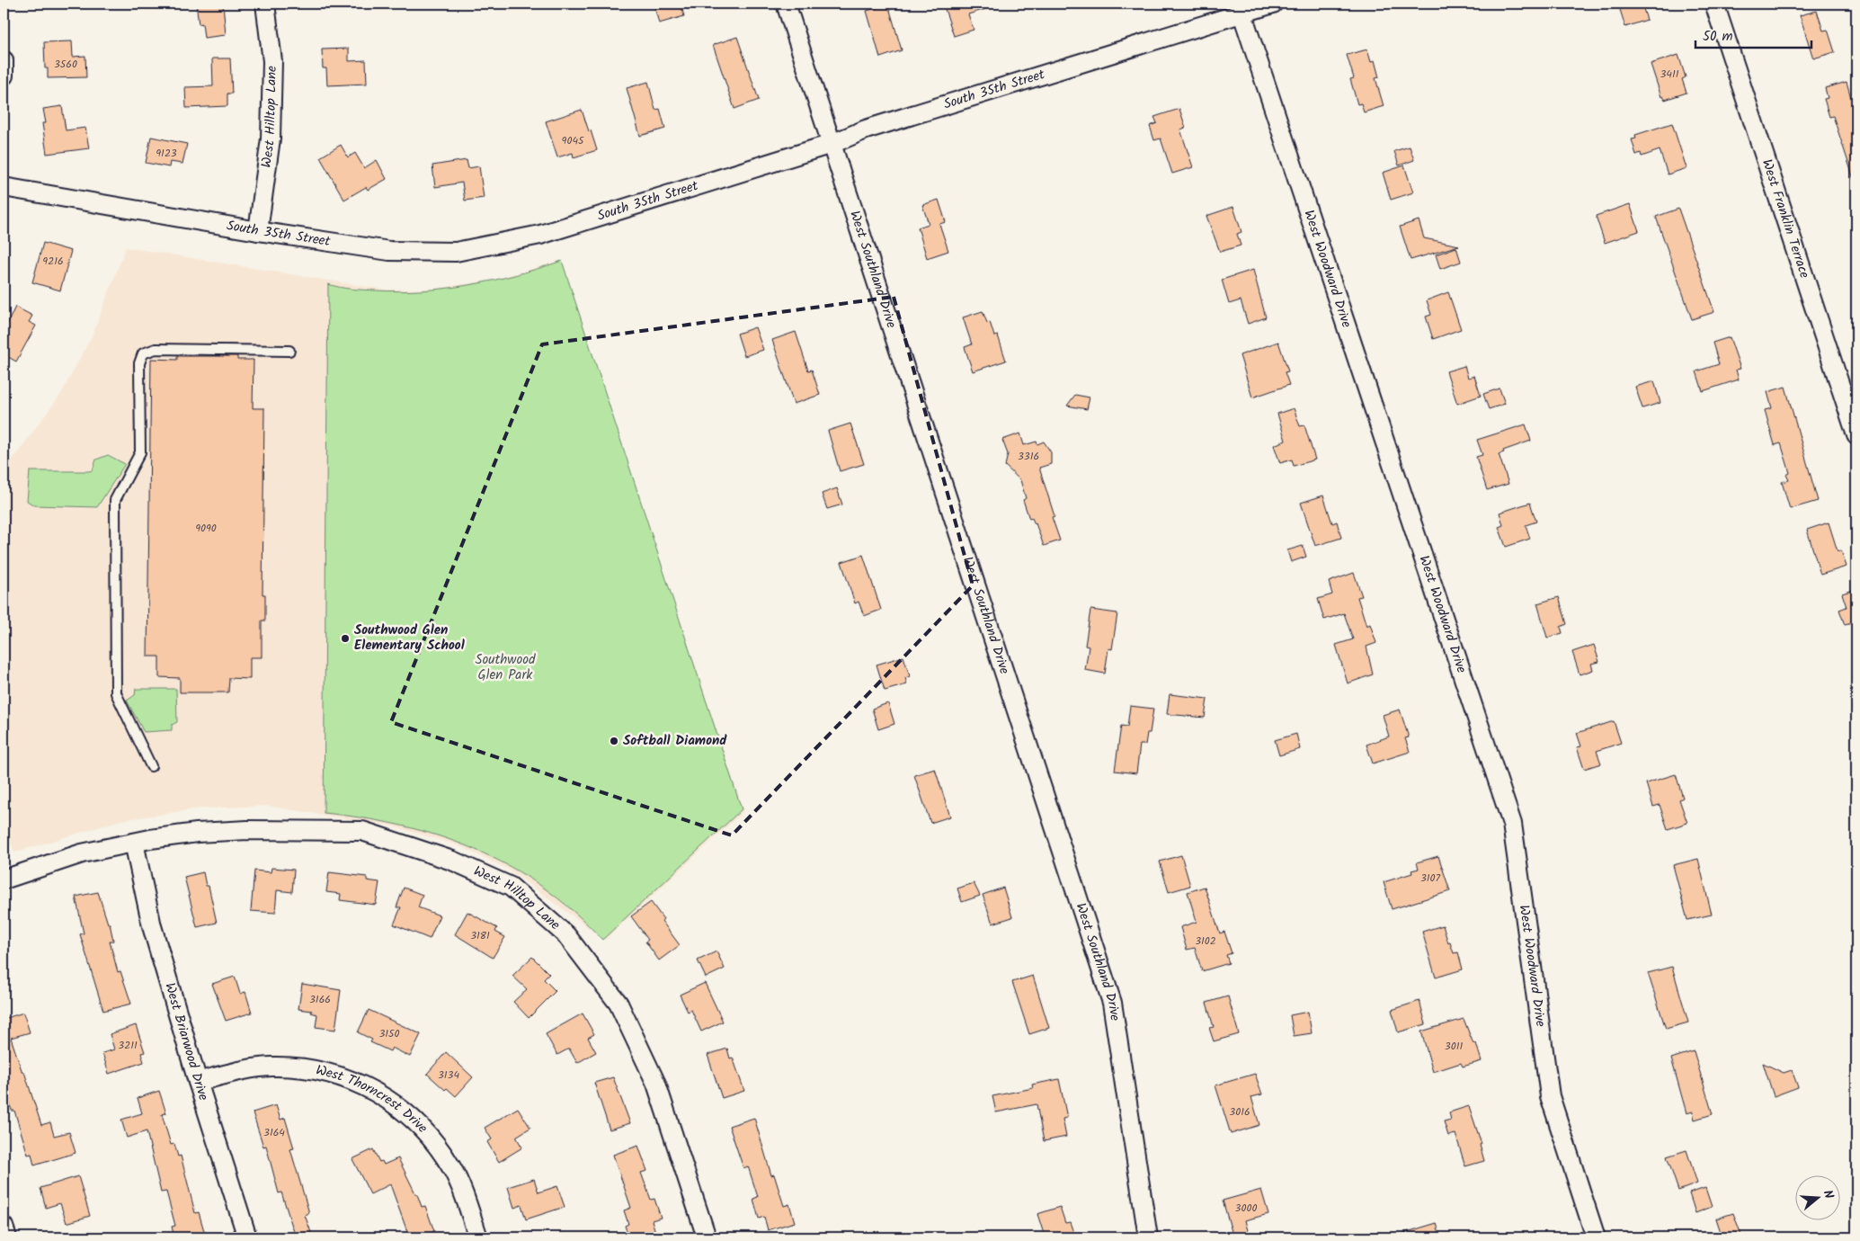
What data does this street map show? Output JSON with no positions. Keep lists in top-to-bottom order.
{
  "streets": {
    "street": [
      "South 35th Street",
      "West Hilltop Lane",
      "West Franklin Terrace",
      "West Woodward Drive",
      "West Southland Drive",
      "West Briarwood Drive",
      "West Thorncrest Drive"
    ]
  },
  "crossings": [
    ["South 35th Street", "West Hilltop Lane"],
    ["South 35th Street", "West Woodward Drive"],
    ["South 35th Street", "West Southland Drive"],
    ["West Hilltop Lane", "West Briarwood Drive"],
    ["West Briarwood Drive", "West Thorncrest Drive"]
  ],
  "parks": ["Southwood Glen Park"],
  "places": ["Southwood Glen Elementary School", "Softball Diamond"],
  "house_numbers": [
    "3560",
    "3411",
    "9045",
    "9123",
    "9216",
    "3316",
    "9090",
    "3107",
    "3181",
    "3102",
    "3166",
    "3150",
    "3211",
    "3011",
    "3134",
    "3016",
    "3164",
    "3000"
  ],
  "scale_bar": "50 m",
  "north": "right"
}
